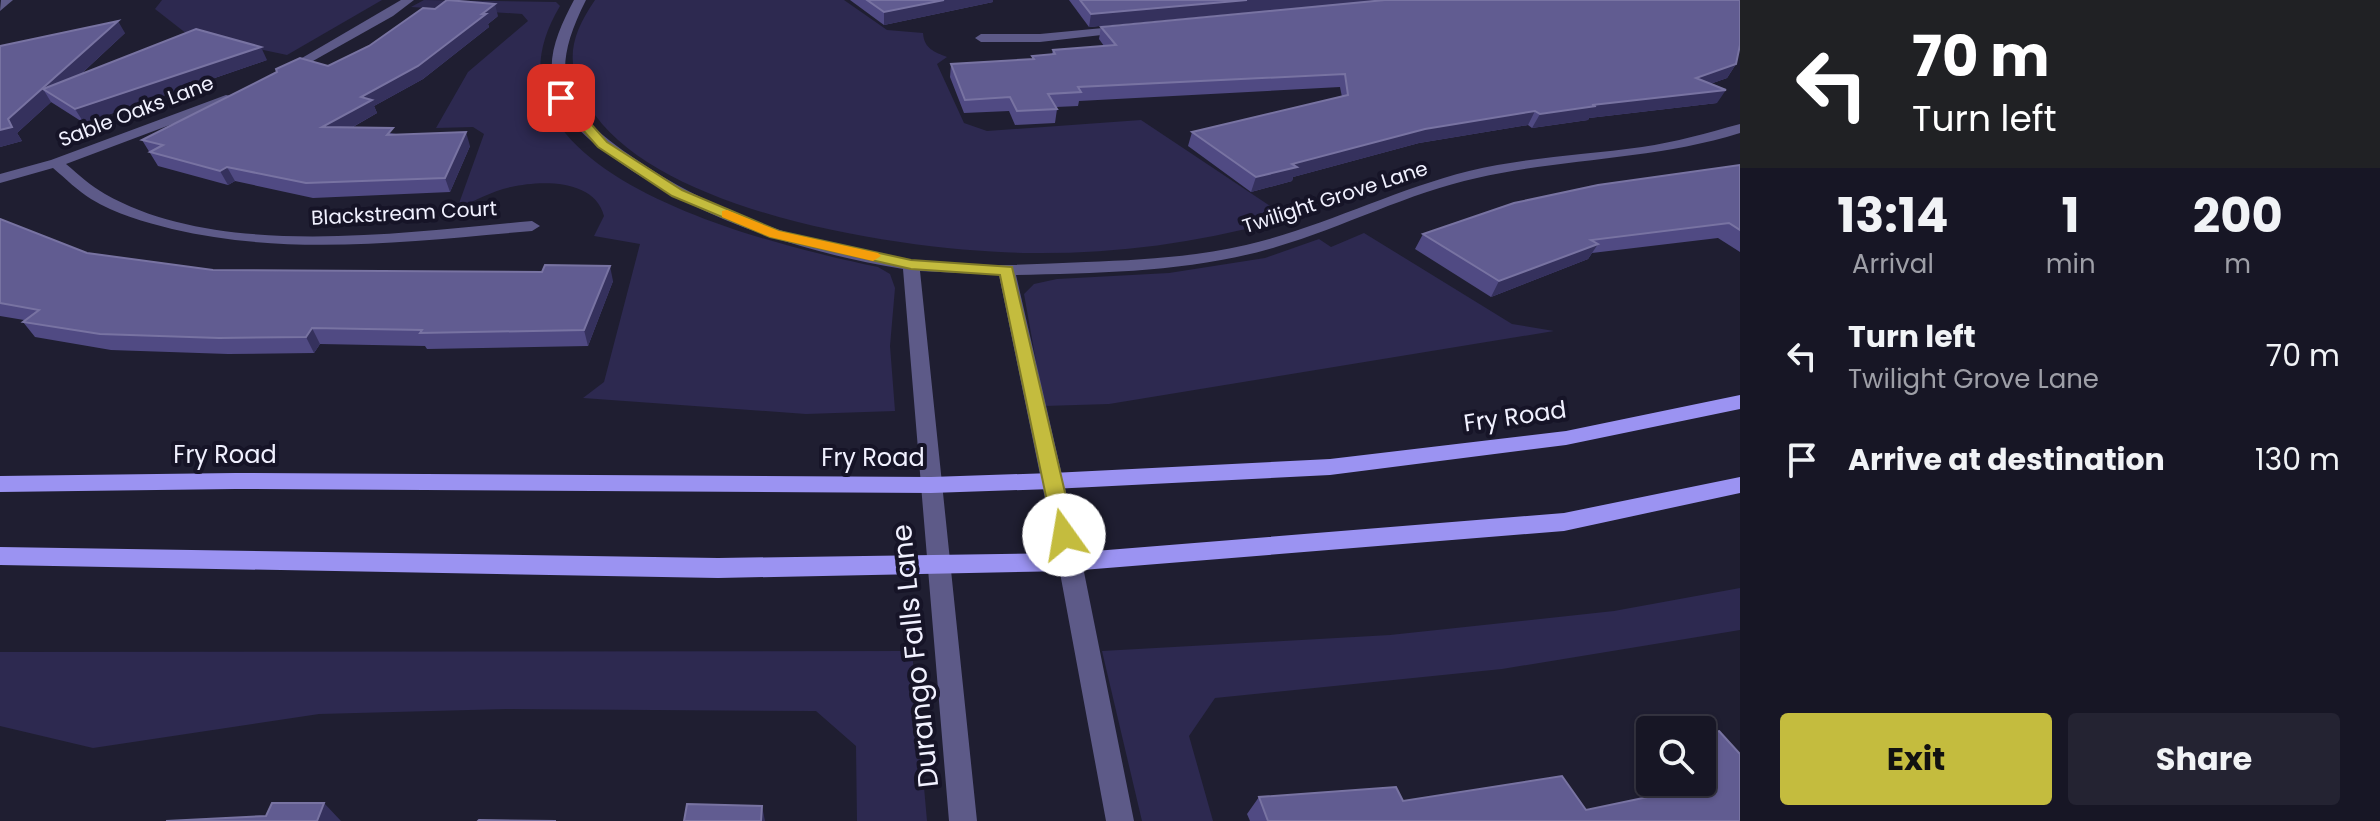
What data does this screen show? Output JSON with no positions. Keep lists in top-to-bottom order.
{
  "streets": {
    "main road": ["Fry Road"],
    "street": [
      "Sable Oaks Lane",
      "Twilight Grove Lane",
      "Blackstream Court",
      "Durango Falls Lane"
    ]
  },
  "crossings": [
    ["Sable Oaks Lane", "Blackstream Court"],
    ["Twilight Grove Lane", "Durango Falls Lane"],
    ["Fry Road", "Durango Falls Lane"]
  ],
  "page": {
    "turn": ["70 m", "Turn left"],
    "eta": [
      "13:14",
      "Arrival",
      "1",
      "min",
      "200",
      "m"
    ],
    "list": [
      {
        "name": "Turn left",
        "note": "Twilight Grove Lane",
        "value": "70 m"
      },
      {
        "name": "Arrive at destination",
        "value": "130 m"
      }
    ],
    "buttons": ["Exit", "Share"]
  }
}
